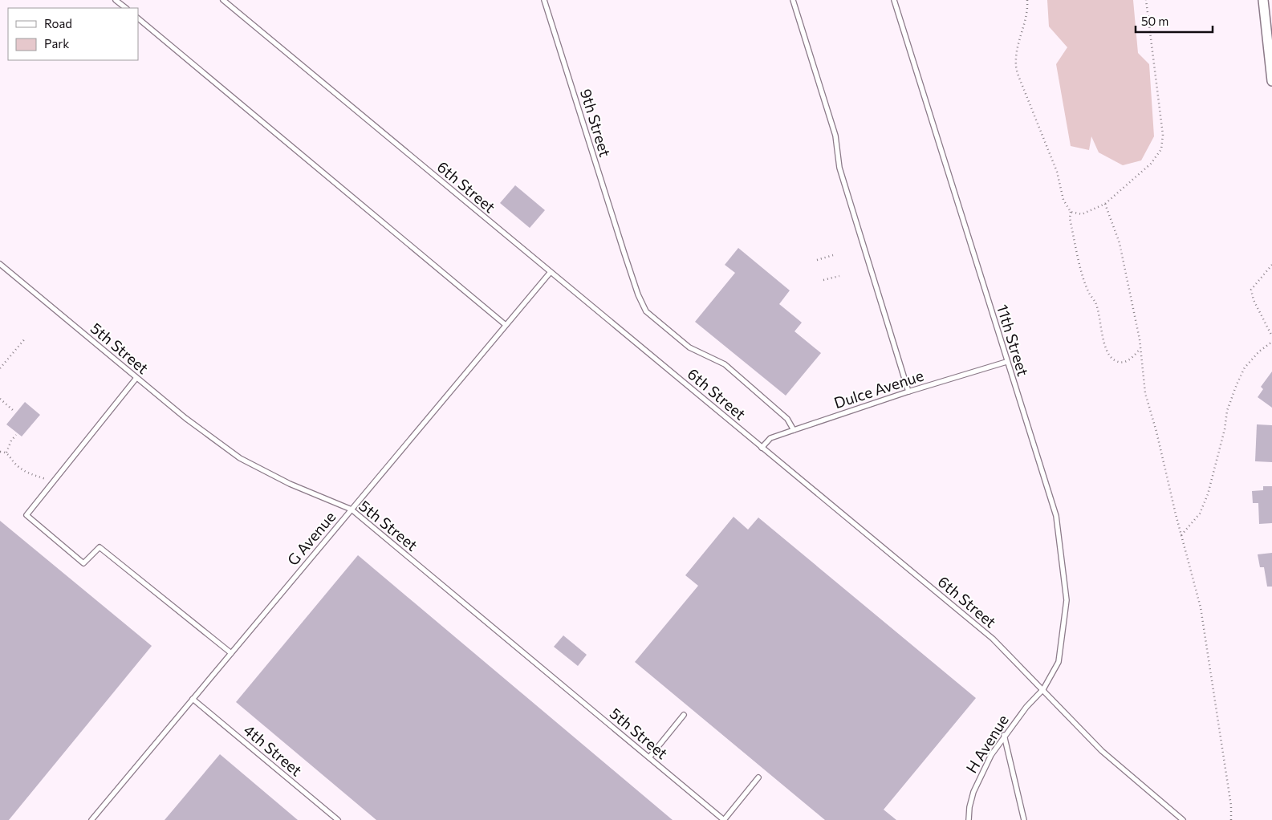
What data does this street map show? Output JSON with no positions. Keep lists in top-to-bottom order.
{
  "streets": {
    "lane": [
      "9th Street",
      "6th Street",
      "11th Street",
      "5th Street",
      "Dulce Avenue",
      "G Avenue",
      "H Avenue",
      "4th Street"
    ]
  },
  "crossings": [
    ["9th Street", "Dulce Avenue"],
    ["6th Street", "11th Street"],
    ["6th Street", "Dulce Avenue"],
    ["6th Street", "G Avenue"],
    ["6th Street", "H Avenue"],
    ["11th Street", "Dulce Avenue"],
    ["11th Street", "H Avenue"],
    ["5th Street", "G Avenue"],
    ["G Avenue", "4th Street"]
  ],
  "legend": ["Road", "Park"],
  "scale_bar": "50 m"
}
